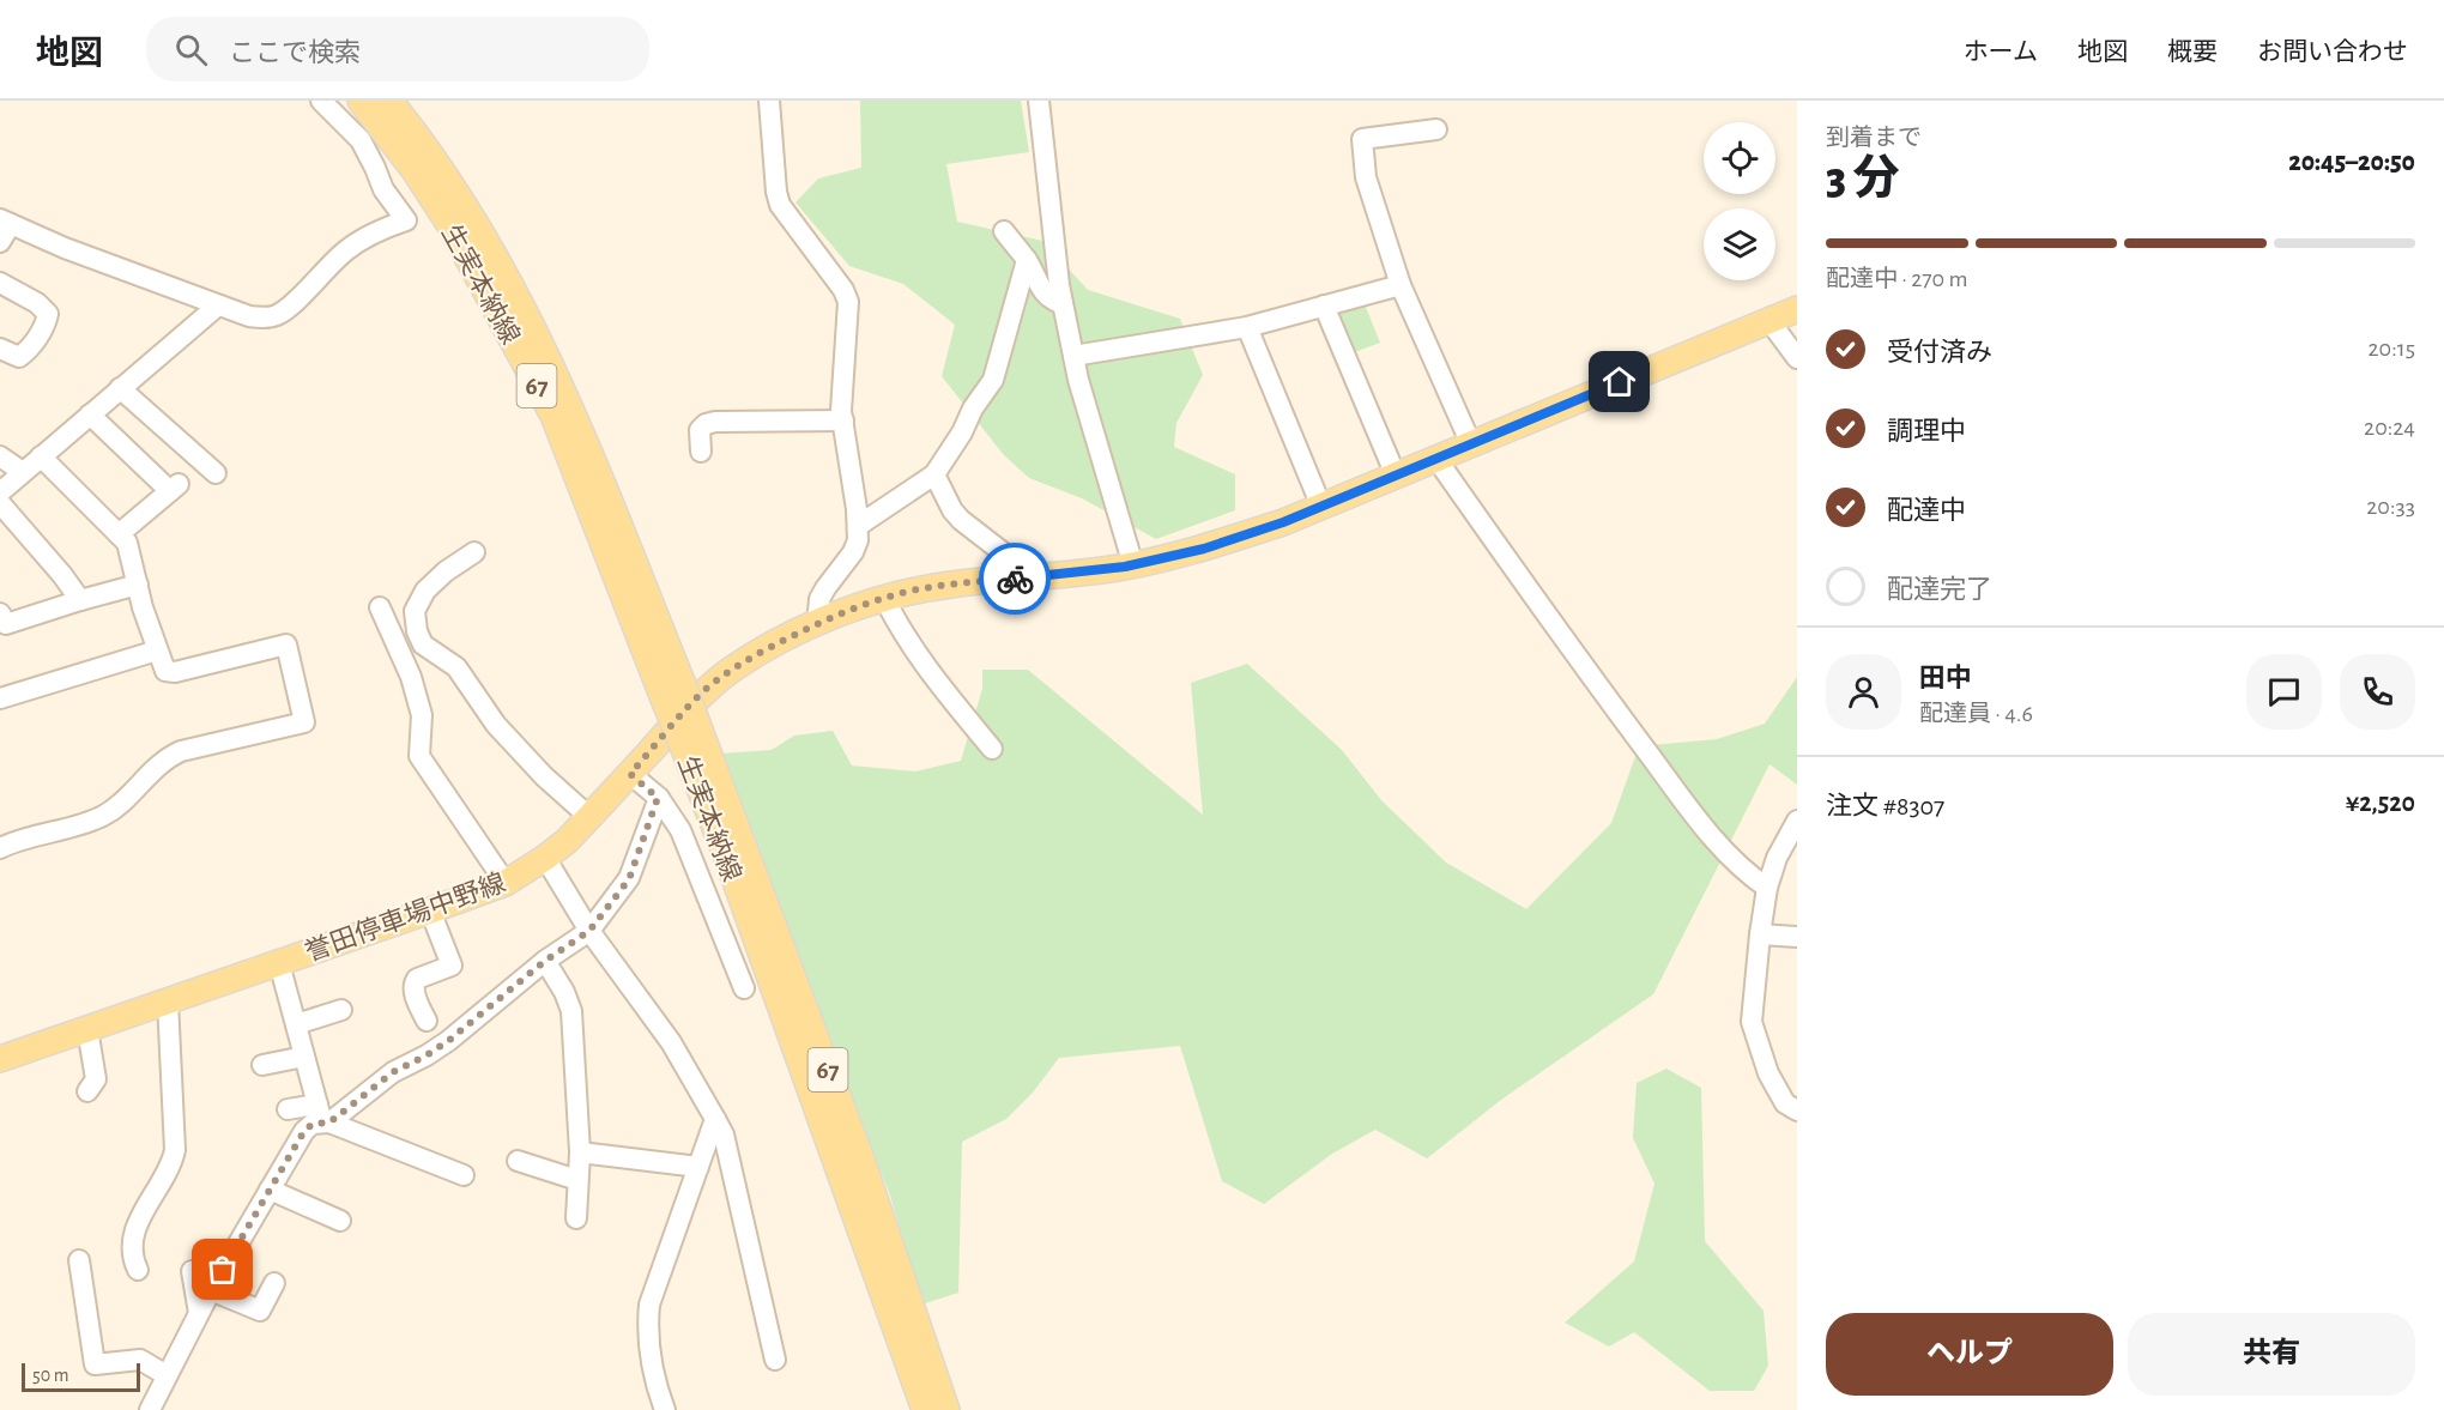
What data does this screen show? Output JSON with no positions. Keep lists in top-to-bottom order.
{
  "streets": {
    "main road": ["生実本納線", "67", "誉田停車場中野線"]
  },
  "scale_bar": "50 m",
  "page": {
    "header": "地図",
    "search": "ここで検索",
    "nav": [
      "ホーム",
      "地図",
      "概要",
      "お問い合わせ"
    ],
    "heading": ["3 分", "到着まで", "20:45–20:50"],
    "panel": [
      "田中",
      "配達員 · 4.6",
      "注文 #8307",
      "¥2,520"
    ],
    "bar": "配達中 · 270 m",
    "list": [
      ["受付済み", "20:15"],
      ["調理中", "20:24"],
      ["配達中", "20:33"],
      "配達完了"
    ],
    "buttons": ["ヘルプ", "共有"],
    "scale": "50 m"
  }
}
